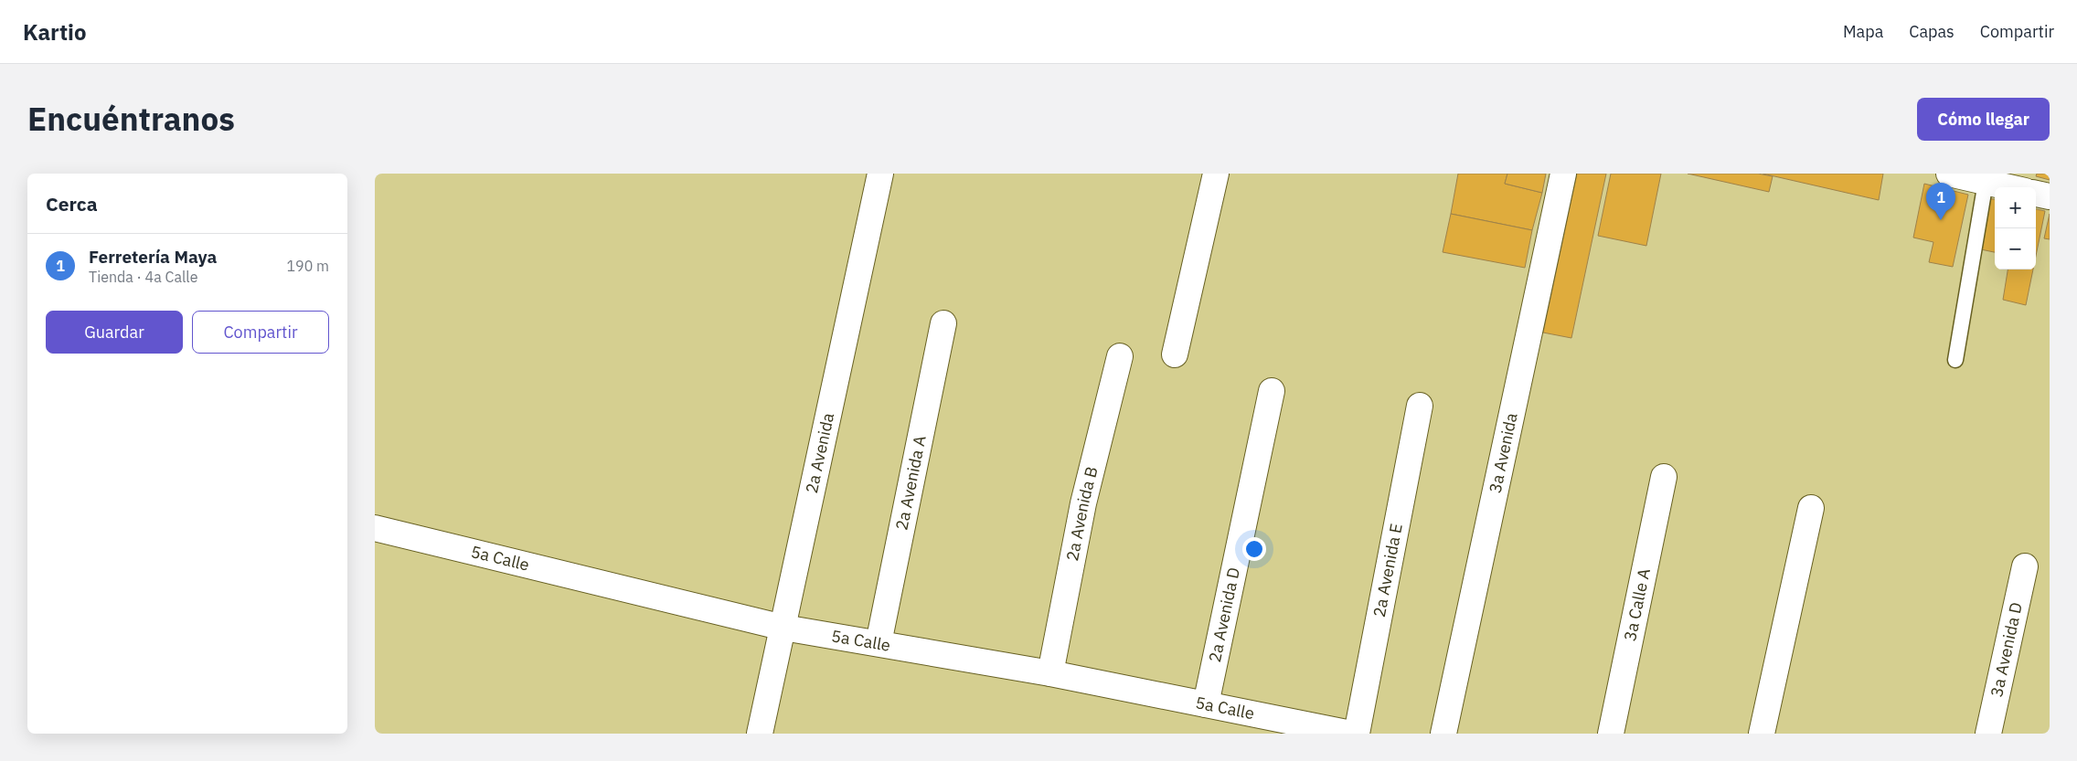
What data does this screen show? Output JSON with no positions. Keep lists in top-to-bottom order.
{
  "streets": {
    "street": [
      "3a Avenida",
      "2a Avenida",
      "2a Avenida A",
      "2a Avenida B",
      "5a Calle",
      "2a Avenida E",
      "3a Calle A",
      "2a Avenida D",
      "3a Avenida D"
    ]
  },
  "crossings": [
    ["2a Avenida", "5a Calle"],
    ["2a Avenida A", "5a Calle"],
    ["2a Avenida B", "5a Calle"],
    ["5a Calle", "2a Avenida D"]
  ],
  "page": {
    "header": "Kartio",
    "nav": ["Mapa", "Capas", "Compartir"],
    "title": "Encuéntranos",
    "buttons": [
      "Cómo llegar",
      ["Guardar", "Compartir"]
    ],
    "heading": "Cerca",
    "pins": "1",
    "map_buttons": ["+", "−"],
    "list": [
      {
        "mark": "1",
        "name": "Ferretería Maya",
        "note": "Tienda · 4a Calle",
        "value": "190 m"
      }
    ]
  }
}
